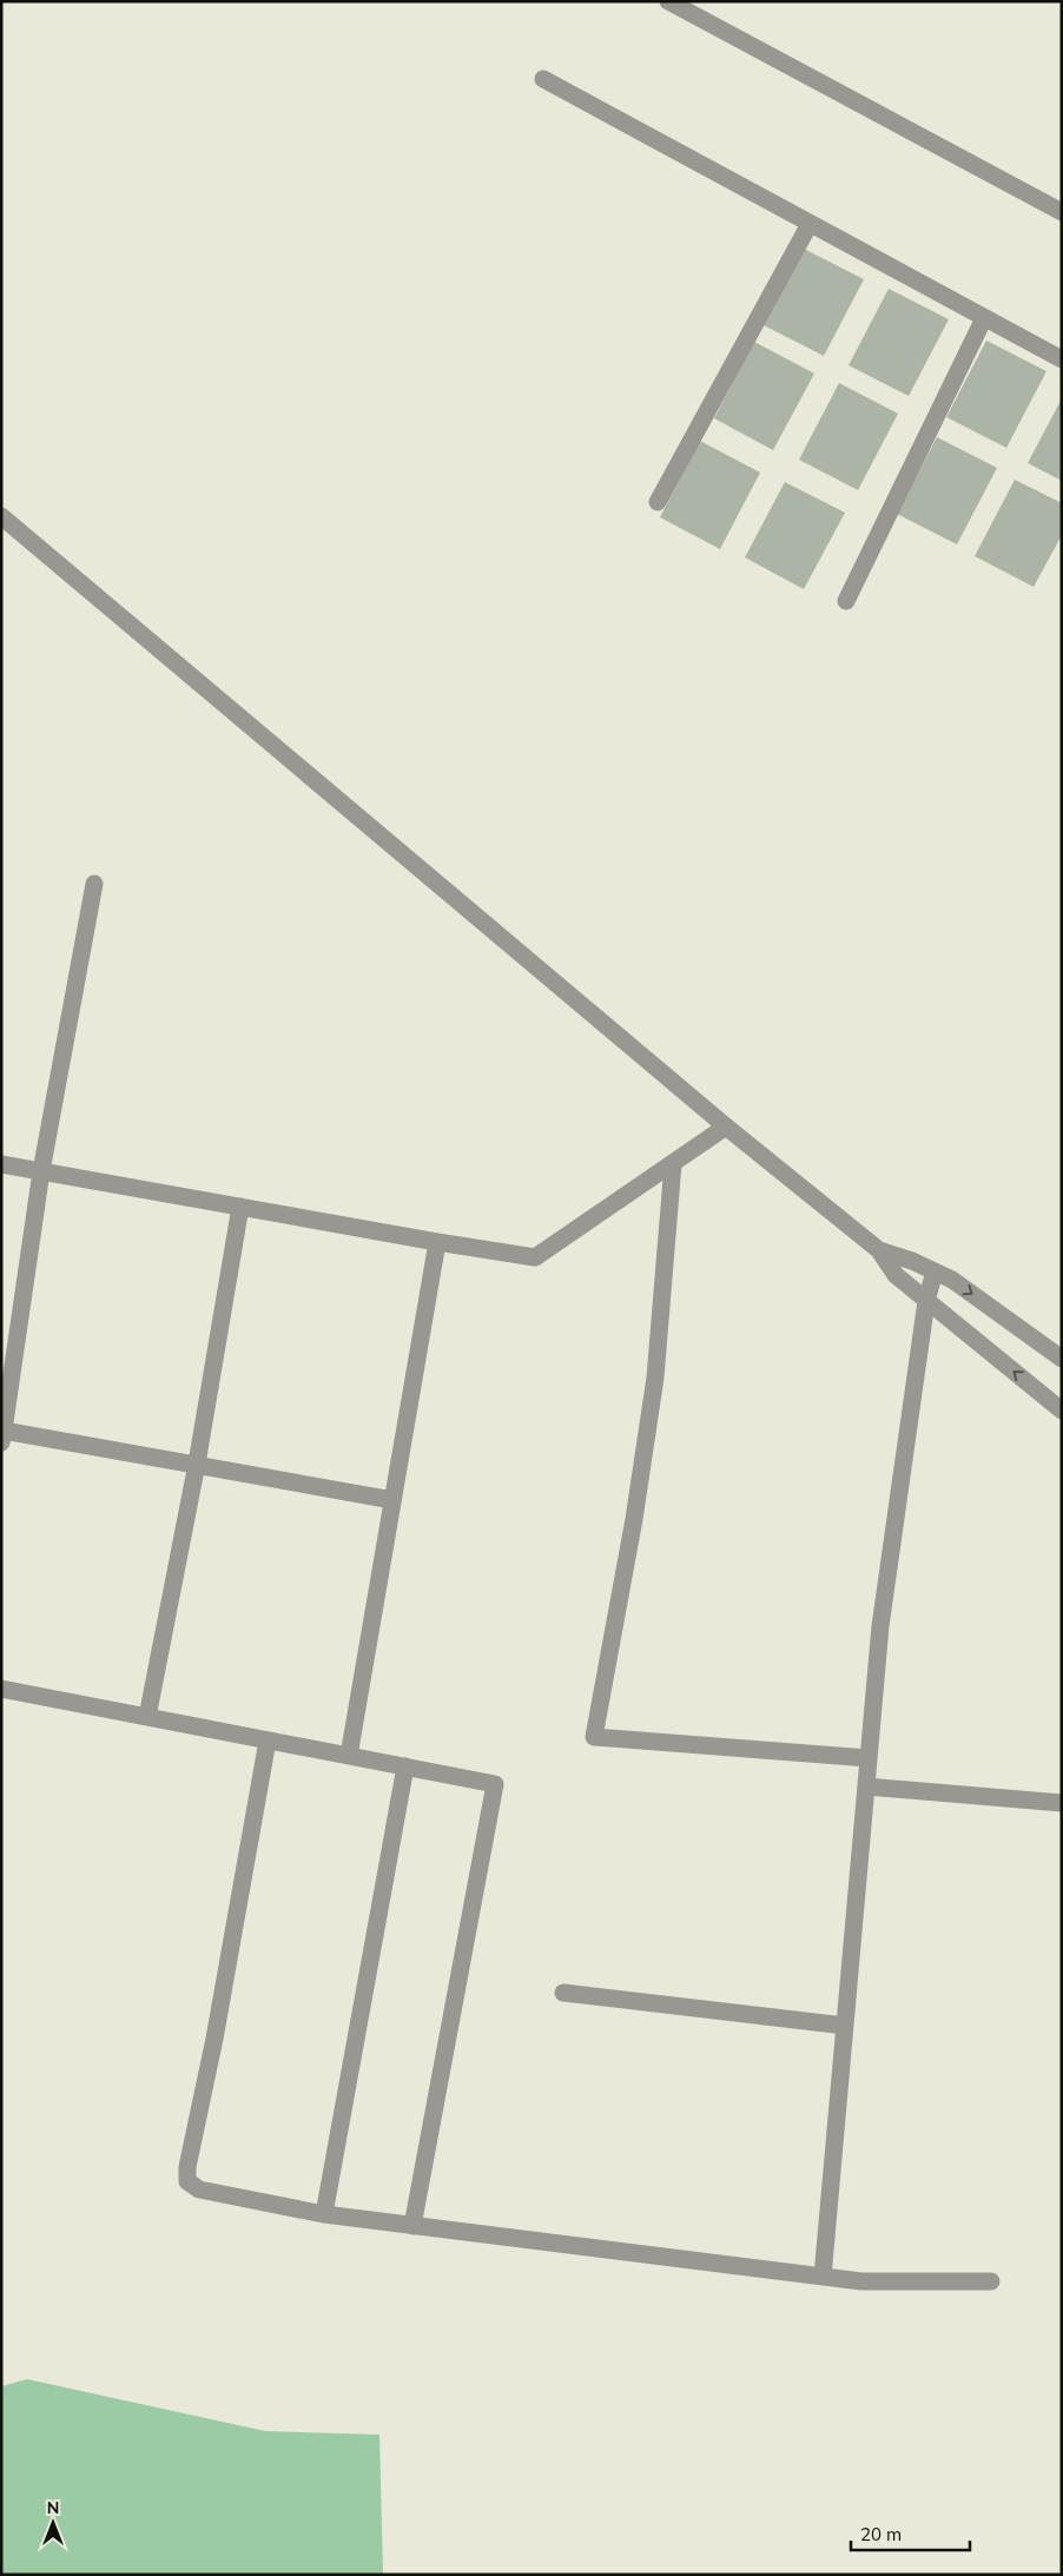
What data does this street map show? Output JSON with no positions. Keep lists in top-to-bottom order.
{
  "scale_bar": "20 m",
  "north": "top"
}
